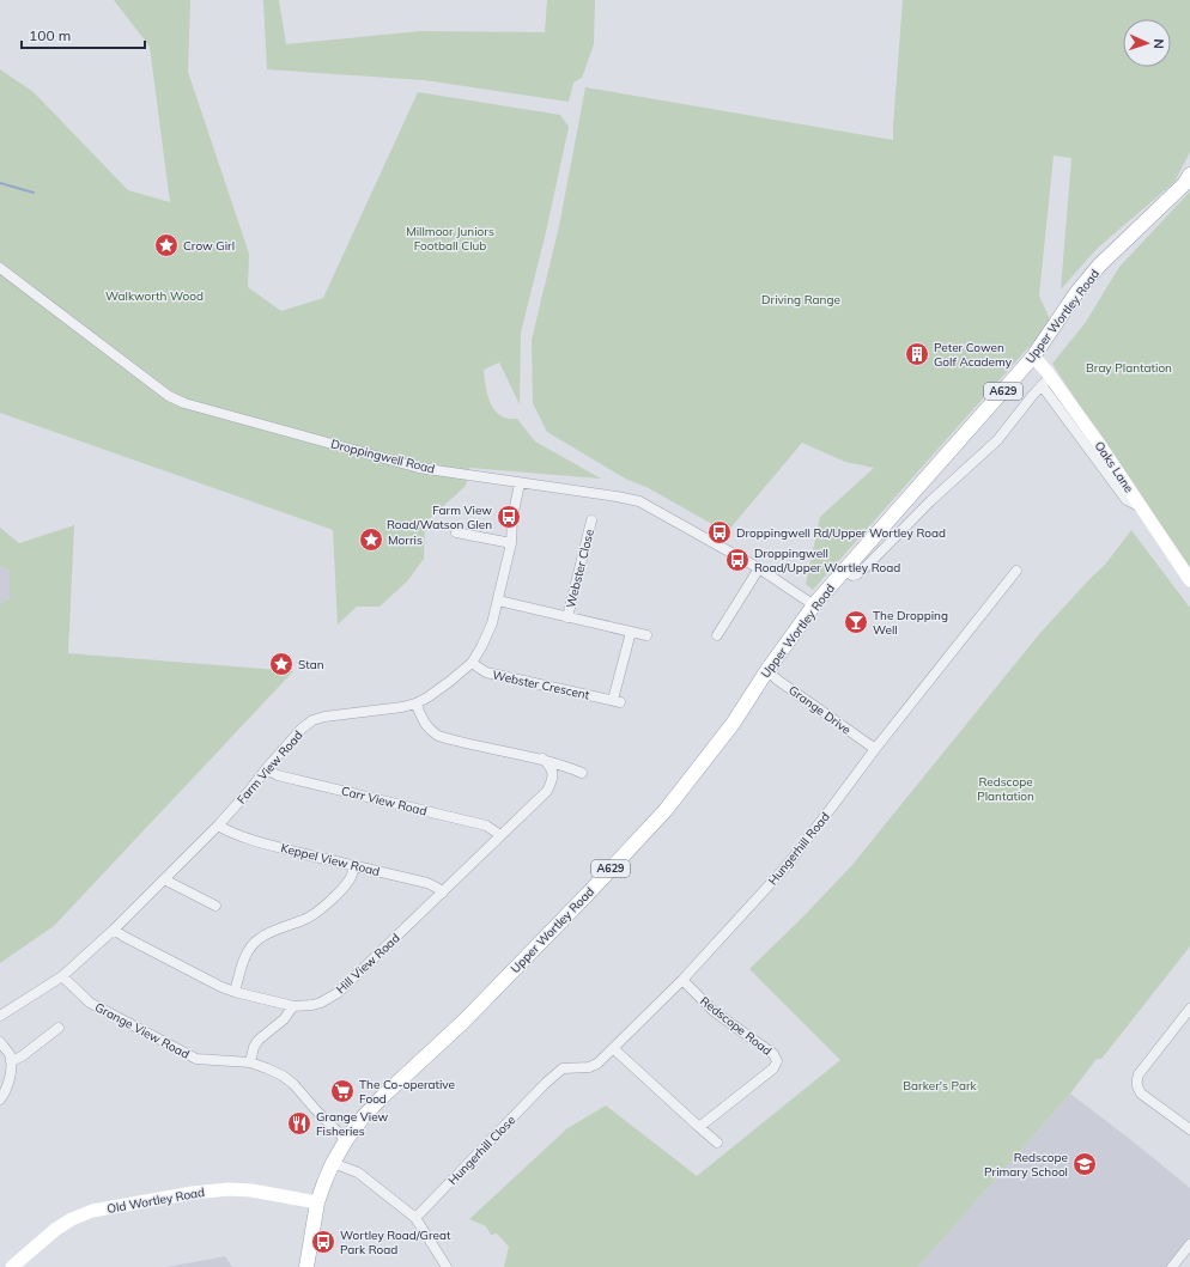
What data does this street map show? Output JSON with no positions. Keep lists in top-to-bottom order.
{
  "streets": {
    "main road": ["Upper Wortley Road", "A629"],
    "street": [
      "Droppingwell Road",
      "Oaks Lane",
      "Webster Close",
      "Webster Crescent",
      "Grange Drive",
      "Farm View Road",
      "Carr View Road",
      "Hungerhill Road",
      "Keppel View Road",
      "Hill View Road",
      "Redscope Road",
      "Grange View Road",
      "Hungerhill Close",
      "Old Wortley Road"
    ]
  },
  "crossings": [
    ["Upper Wortley Road", "A629"],
    ["Upper Wortley Road", "Droppingwell Road"],
    ["Upper Wortley Road", "Oaks Lane"],
    ["Upper Wortley Road", "Grange Drive"],
    ["Upper Wortley Road", "Grange View Road"],
    ["A629", "Old Wortley Road"],
    ["Droppingwell Road", "Farm View Road"],
    ["Webster Crescent", "Farm View Road"],
    ["Grange Drive", "Hungerhill Road"],
    ["Farm View Road", "Carr View Road"],
    ["Farm View Road", "Keppel View Road"],
    ["Farm View Road", "Hill View Road"],
    ["Farm View Road", "Grange View Road"],
    ["Carr View Road", "Hill View Road"],
    ["Hungerhill Road", "Redscope Road"],
    ["Hungerhill Road", "Hungerhill Close"],
    ["Keppel View Road", "Hill View Road"]
  ],
  "parks": [
    "Millmoor Juniors Football Club",
    "Walkworth Wood",
    "Driving Range",
    "Bray Plantation",
    "Redscope Plantation",
    "Barker's Park"
  ],
  "places": {
    "place": ["Crow Girl", "Morris", "Stan"],
    "building": ["Peter Cowen Golf Academy"],
    "bus stop": [
      "Farm View Road/Watson Glen",
      "Droppingwell Rd/Upper Wortley Road",
      "Droppingwell Road/Upper Wortley Road",
      "Wortley Road/Great Park Road"
    ],
    "bar": ["The Dropping Well"],
    "supermarket": ["The Co-operative Food"],
    "restaurant": ["Grange View Fisheries"],
    "school or university": ["Redscope Primary School"]
  },
  "scale_bar": "100 m",
  "north": "right"
}
